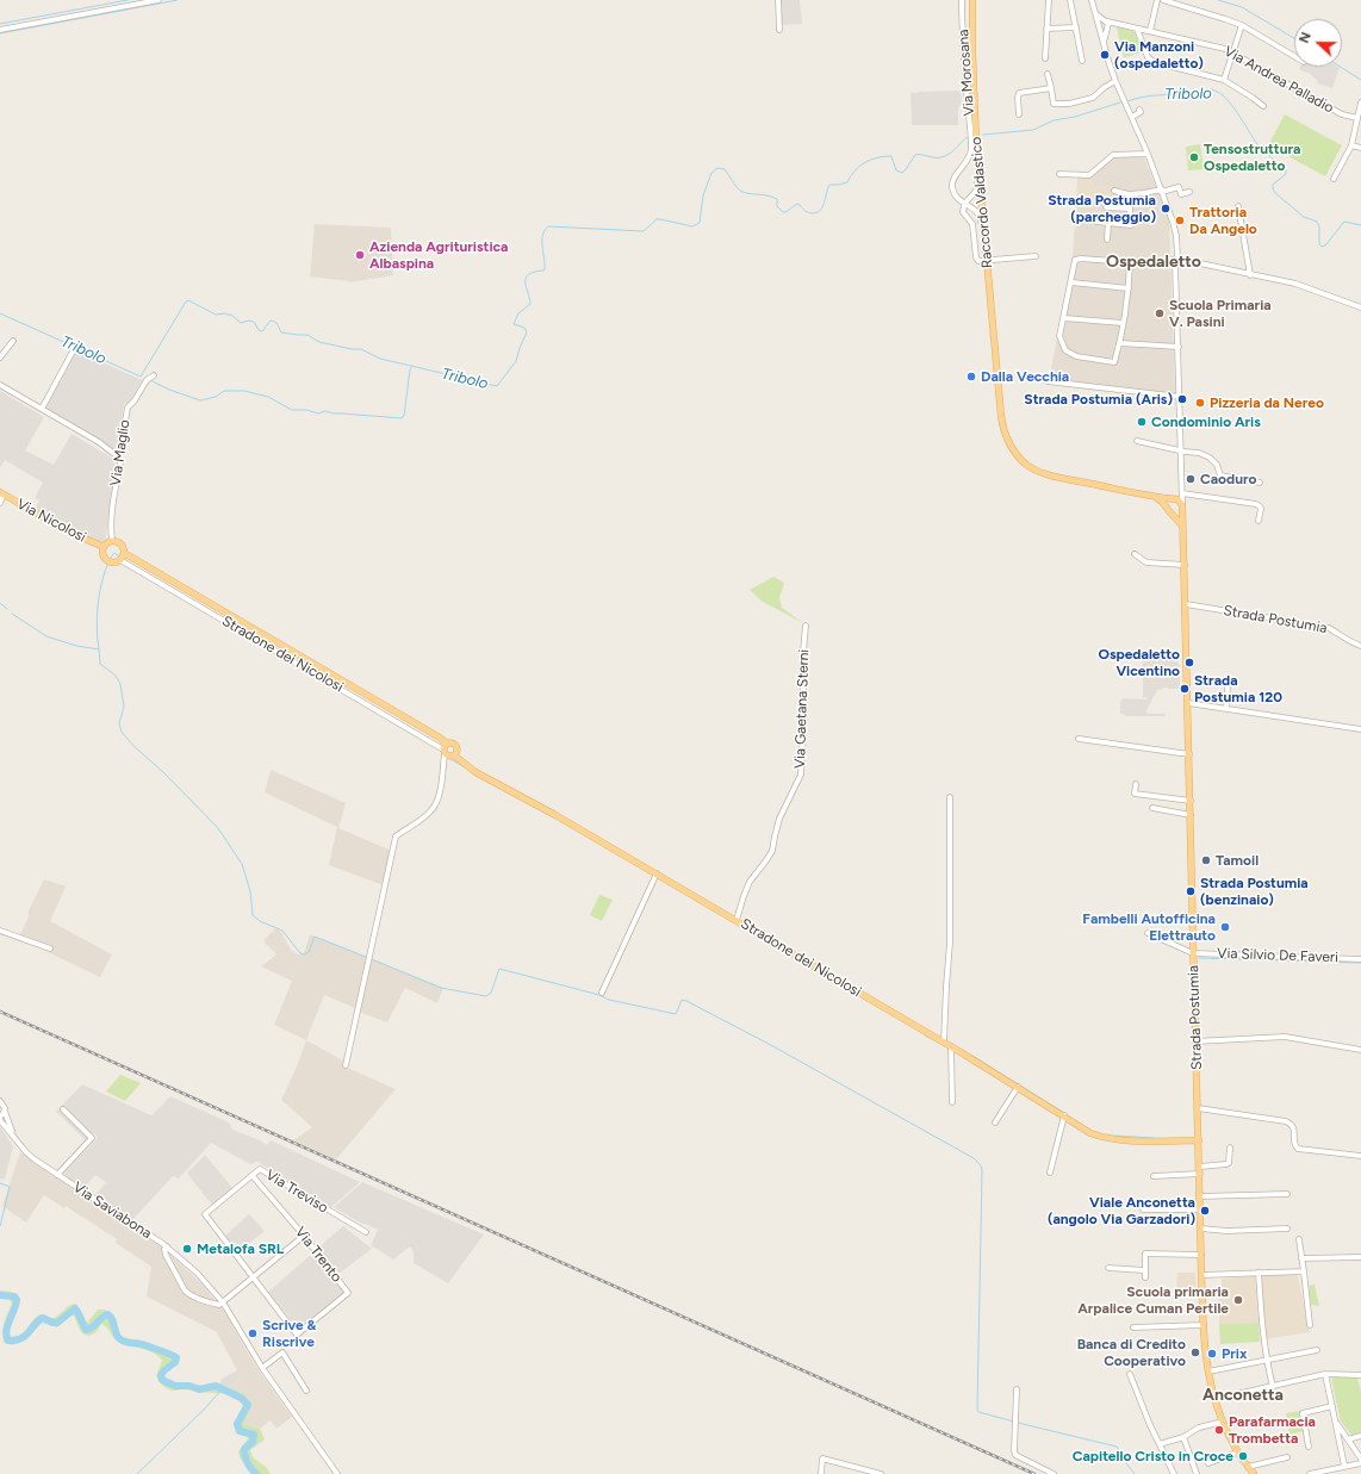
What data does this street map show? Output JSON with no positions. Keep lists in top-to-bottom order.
{
  "streets": {
    "main road": [
      "Raccordo Valdastico",
      "Via Nicolosi",
      "Strada Postumia",
      "Stradone dei Nicolosi"
    ],
    "street": [
      "Via Morosana",
      "Via Andrea Palladio",
      "Via Maglio",
      "Via Gaetana Sterni",
      "Via Silvio De Faveri",
      "Via Treviso",
      "Via Saviabona",
      "Via Trento"
    ]
  },
  "crossings": [
    ["Via Morosana", "Raccordo Valdastico"],
    ["Raccordo Valdastico", "Strada Postumia"],
    ["Via Maglio", "Via Nicolosi"],
    ["Via Maglio", "Stradone dei Nicolosi"],
    ["Via Nicolosi", "Stradone dei Nicolosi"],
    ["Strada Postumia", "Stradone dei Nicolosi"],
    ["Strada Postumia", "Via Silvio De Faveri"],
    ["Stradone dei Nicolosi", "Via Gaetana Sterni"],
    ["Via Treviso", "Via Trento"]
  ],
  "districts": ["Ospedaletto", "Anconetta"],
  "water": ["Tribolo"],
  "places": [
    "Via Manzoni (ospedaletto)",
    "Tensostruttura Ospedaletto",
    "Strada Postumia (parcheggio)",
    "Trattoria Da Angelo",
    "Azienda Agrituristica Albaspina",
    "Scuola Primaria V. Pasini",
    "Dalla Vecchia",
    "Strada Postumia (Aris)",
    "Pizzeria da Nereo",
    "Condominio Aris",
    "Caoduro",
    "Ospedaletto Vicentino",
    "Strada Postumia 120",
    "Tamoil",
    "Strada Postumia (benzinaio)",
    "Fambelli Autofficina Elettrauto",
    "Viale Anconetta (angolo Via Garzadori)",
    "Metalofa SRL",
    "Scuola primaria Arpalice Cuman Pertile",
    "Scrive & Riscrive",
    "Banca di Credito Cooperativo",
    "Prix",
    "Parafarmacia Trombetta",
    "Capitello Cristo in Croce"
  ],
  "north": "left"
}
